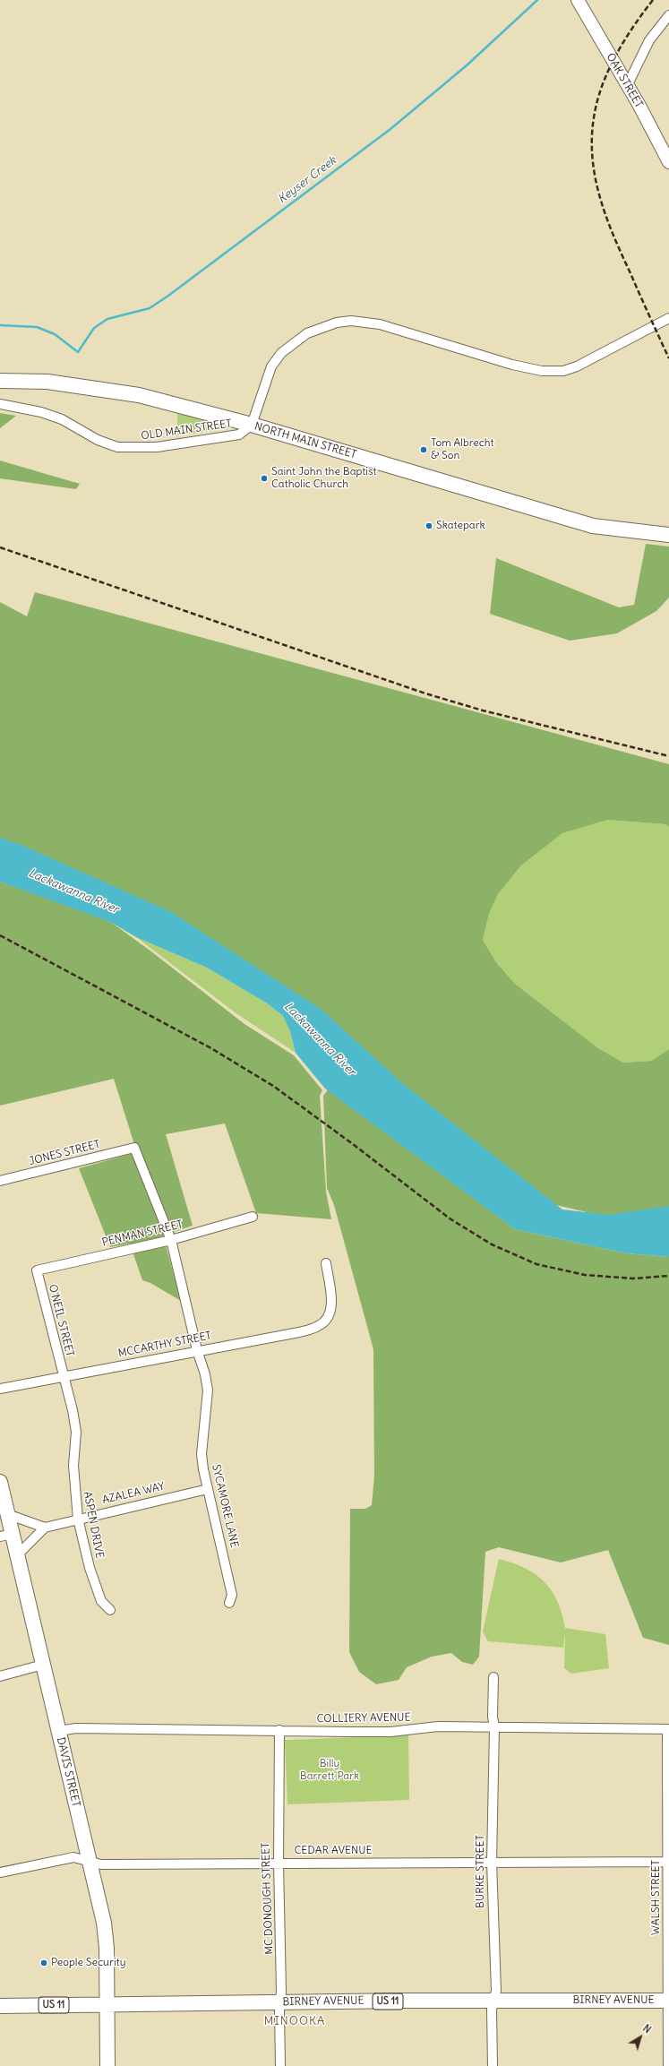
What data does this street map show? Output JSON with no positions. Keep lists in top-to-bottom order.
{
  "streets": {
    "main road": [
      "NORTH MAIN STREET",
      "DAVIS STREET",
      "BIRNEY AVENUE",
      "US 11"
    ],
    "street": [
      "OAK STREET",
      "OLD MAIN STREET",
      "JONES STREET",
      "PENMAN STREET",
      "O'NEIL STREET",
      "MCCARTHY STREET",
      "AZALEA WAY",
      "SYCAMORE LANE",
      "ASPEN DRIVE",
      "COLLIERY AVENUE",
      "CEDAR AVENUE",
      "BURKE STREET",
      "WALSH STREET",
      "MC DONOUGH STREET"
    ]
  },
  "crossings": [
    ["OLD MAIN STREET", "NORTH MAIN STREET"],
    ["JONES STREET", "PENMAN STREET"],
    ["PENMAN STREET", "O'NEIL STREET"],
    ["O'NEIL STREET", "MCCARTHY STREET"],
    ["O'NEIL STREET", "ASPEN DRIVE"],
    ["MCCARTHY STREET", "SYCAMORE LANE"],
    ["MCCARTHY STREET", "ASPEN DRIVE"],
    ["AZALEA WAY", "SYCAMORE LANE"],
    ["AZALEA WAY", "ASPEN DRIVE"],
    ["AZALEA WAY", "DAVIS STREET"],
    ["COLLIERY AVENUE", "DAVIS STREET"],
    ["COLLIERY AVENUE", "BURKE STREET"],
    ["COLLIERY AVENUE", "WALSH STREET"],
    ["COLLIERY AVENUE", "MC DONOUGH STREET"],
    ["DAVIS STREET", "CEDAR AVENUE"],
    ["DAVIS STREET", "BIRNEY AVENUE"],
    ["CEDAR AVENUE", "BURKE STREET"],
    ["CEDAR AVENUE", "WALSH STREET"],
    ["CEDAR AVENUE", "MC DONOUGH STREET"],
    ["BURKE STREET", "BIRNEY AVENUE"],
    ["WALSH STREET", "BIRNEY AVENUE"],
    ["MC DONOUGH STREET", "BIRNEY AVENUE"]
  ],
  "districts": ["MINOOKA"],
  "water": ["Keyser Creek", "Lackawanna River"],
  "parks": ["Billy Barrett Park"],
  "places": [
    "Tom Albrecht & Son",
    "Saint John the Baptist Catholic Church",
    "Skatepark",
    "People Security"
  ],
  "north": "top right"
}
